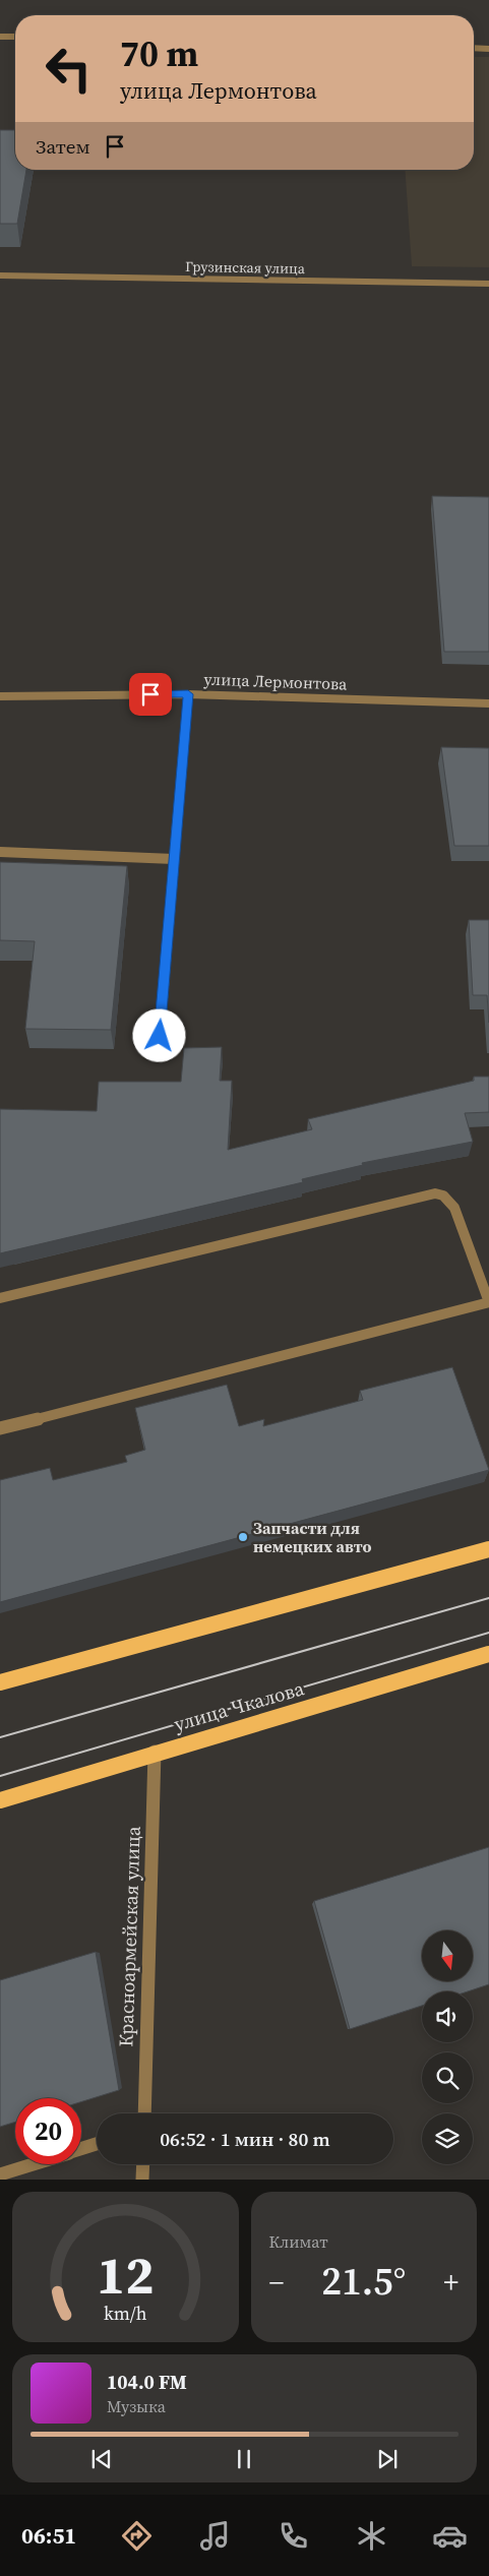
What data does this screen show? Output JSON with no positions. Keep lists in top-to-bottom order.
{
  "streets": {
    "main road": ["улица Чкалова"],
    "street": ["Грузинская улица", "улица Лермонтова", "Красноармейская улица"]
  },
  "crossings": [
    ["улица Чкалова", "Красноармейская улица"]
  ],
  "places": ["Запчасти для немецких авто"],
  "north": "bottom",
  "page": {
    "turn": ["70 m", "улица Лермонтова"],
    "then": "Затем",
    "limit": "20",
    "trip": "06:52 · 1 мин · 80 m",
    "tile": "Климат",
    "heat": ["−", "21.5°", "+"],
    "song": ["104.0 FM", "Музыка"],
    "tabs": "06:51",
    "gauge": ["12", "km/h"]
  }
}
